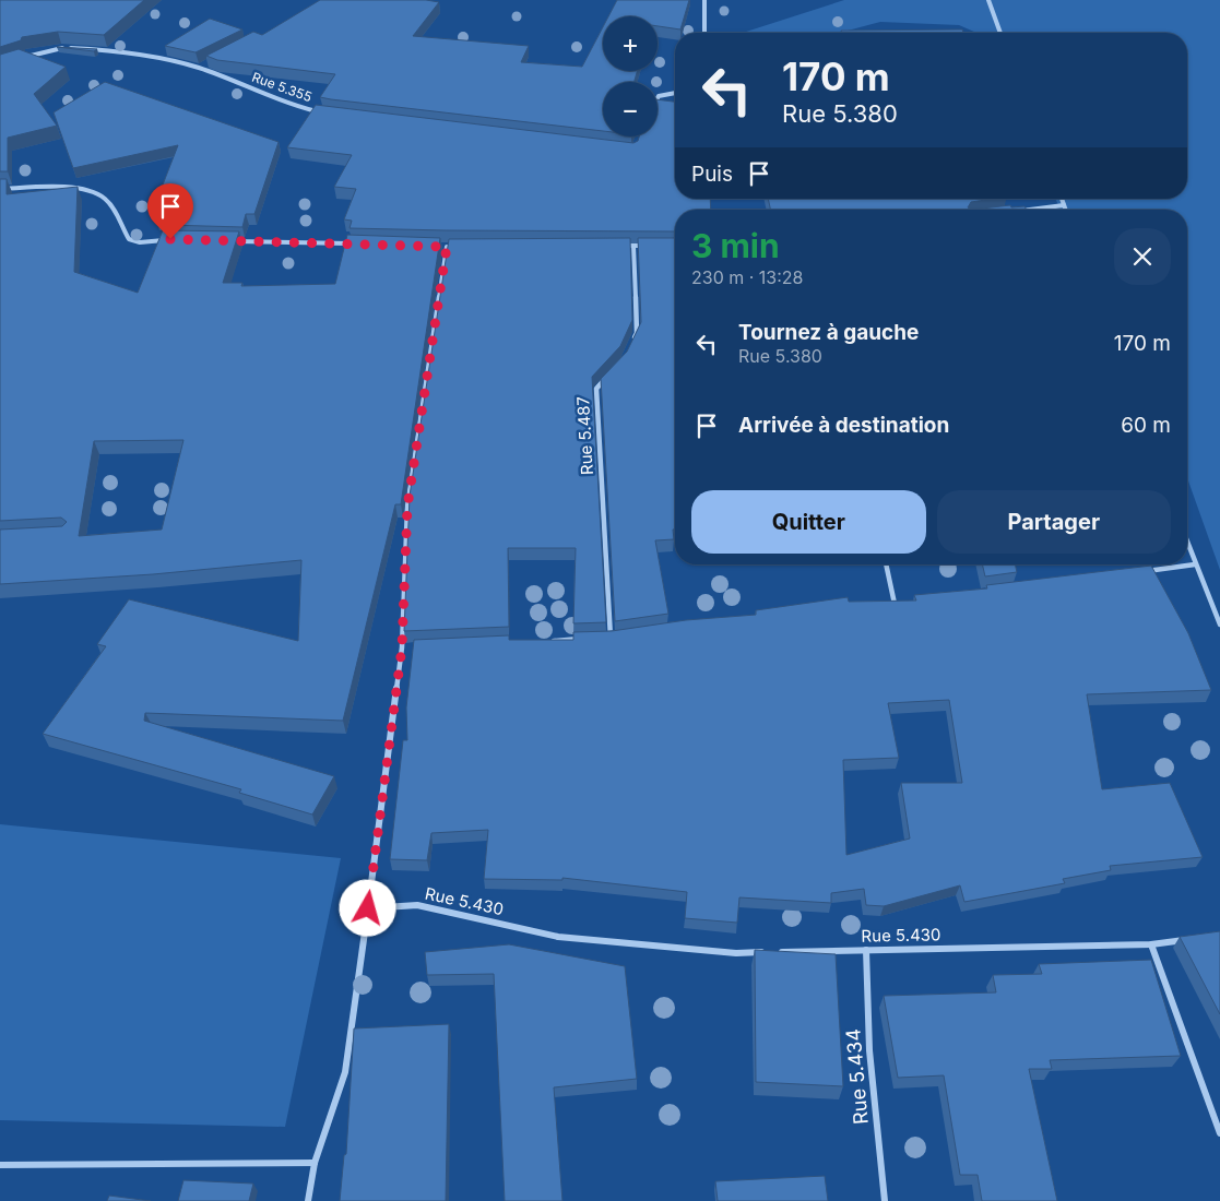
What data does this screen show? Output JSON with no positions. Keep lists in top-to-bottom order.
{
  "streets": {
    "street": [
      "Rue 5.355",
      "Rue 5.487",
      "Rue 5.430",
      "Rue 5.434"
    ]
  },
  "crossings": [
    ["Rue 5.430", "Rue 5.434"]
  ],
  "page": {
    "map_buttons": ["+", "−"],
    "turn": ["170 m", "Rue 5.380"],
    "then": "Puis",
    "heading": ["3 min", "230 m · 13:28"],
    "list": [
      {
        "name": "Tournez à gauche",
        "note": "Rue 5.380",
        "value": "170 m"
      },
      {
        "name": "Arrivée à destination",
        "value": "60 m"
      }
    ],
    "buttons": ["Quitter", "Partager"]
  }
}
